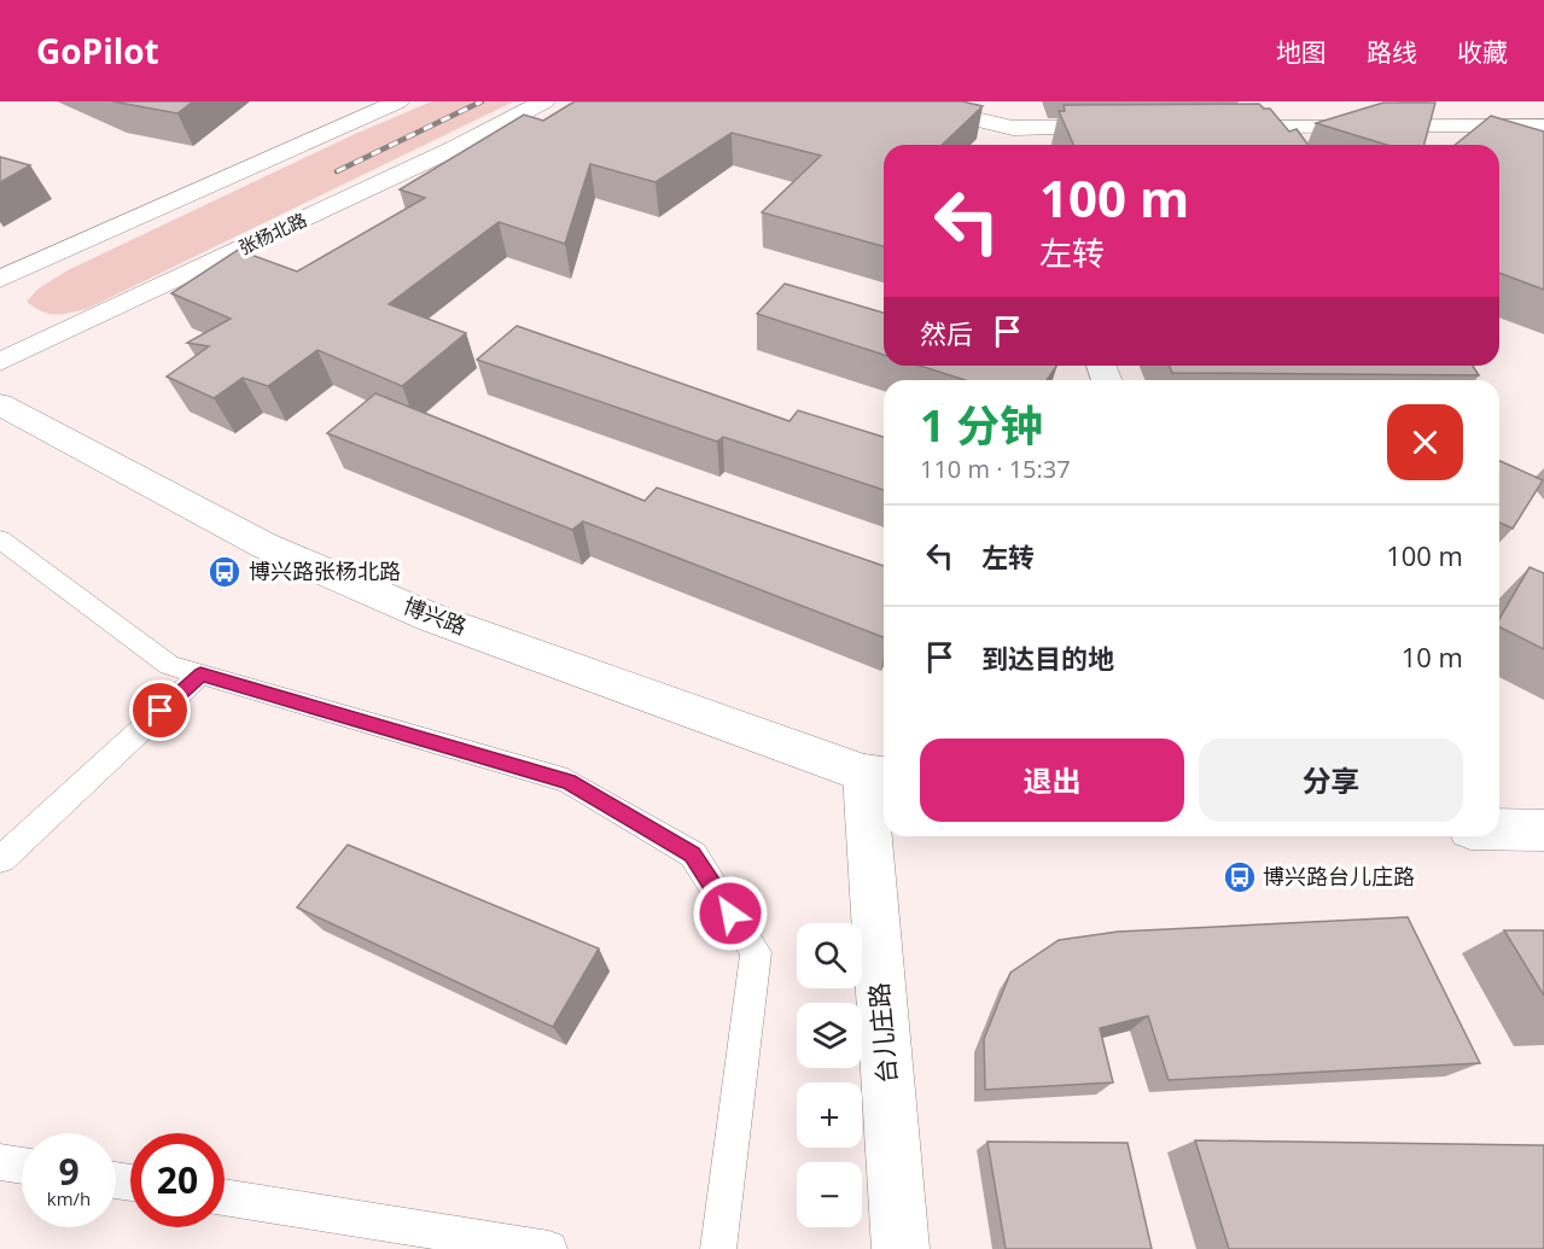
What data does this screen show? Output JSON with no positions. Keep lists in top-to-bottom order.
{
  "streets": {
    "street": ["张杨北路", "博兴路", "台儿庄路"]
  },
  "crossings": [
    ["博兴路", "台儿庄路"]
  ],
  "places": {
    "bus stop": ["博兴路张杨北路", "博兴路台儿庄路"]
  },
  "page": {
    "header": "GoPilot",
    "nav": ["地图", "路线", "收藏"],
    "turn": ["100 m", "左转"],
    "then": "然后",
    "heading": ["1 分钟", "110 m · 15:37"],
    "list": [
      {
        "name": "左转",
        "value": "100 m"
      },
      {
        "name": "到达目的地",
        "value": "10 m"
      }
    ],
    "buttons": ["退出", "分享"],
    "map_buttons": ["+", "−"],
    "speed": "9 km/h",
    "limit": "20"
  }
}
